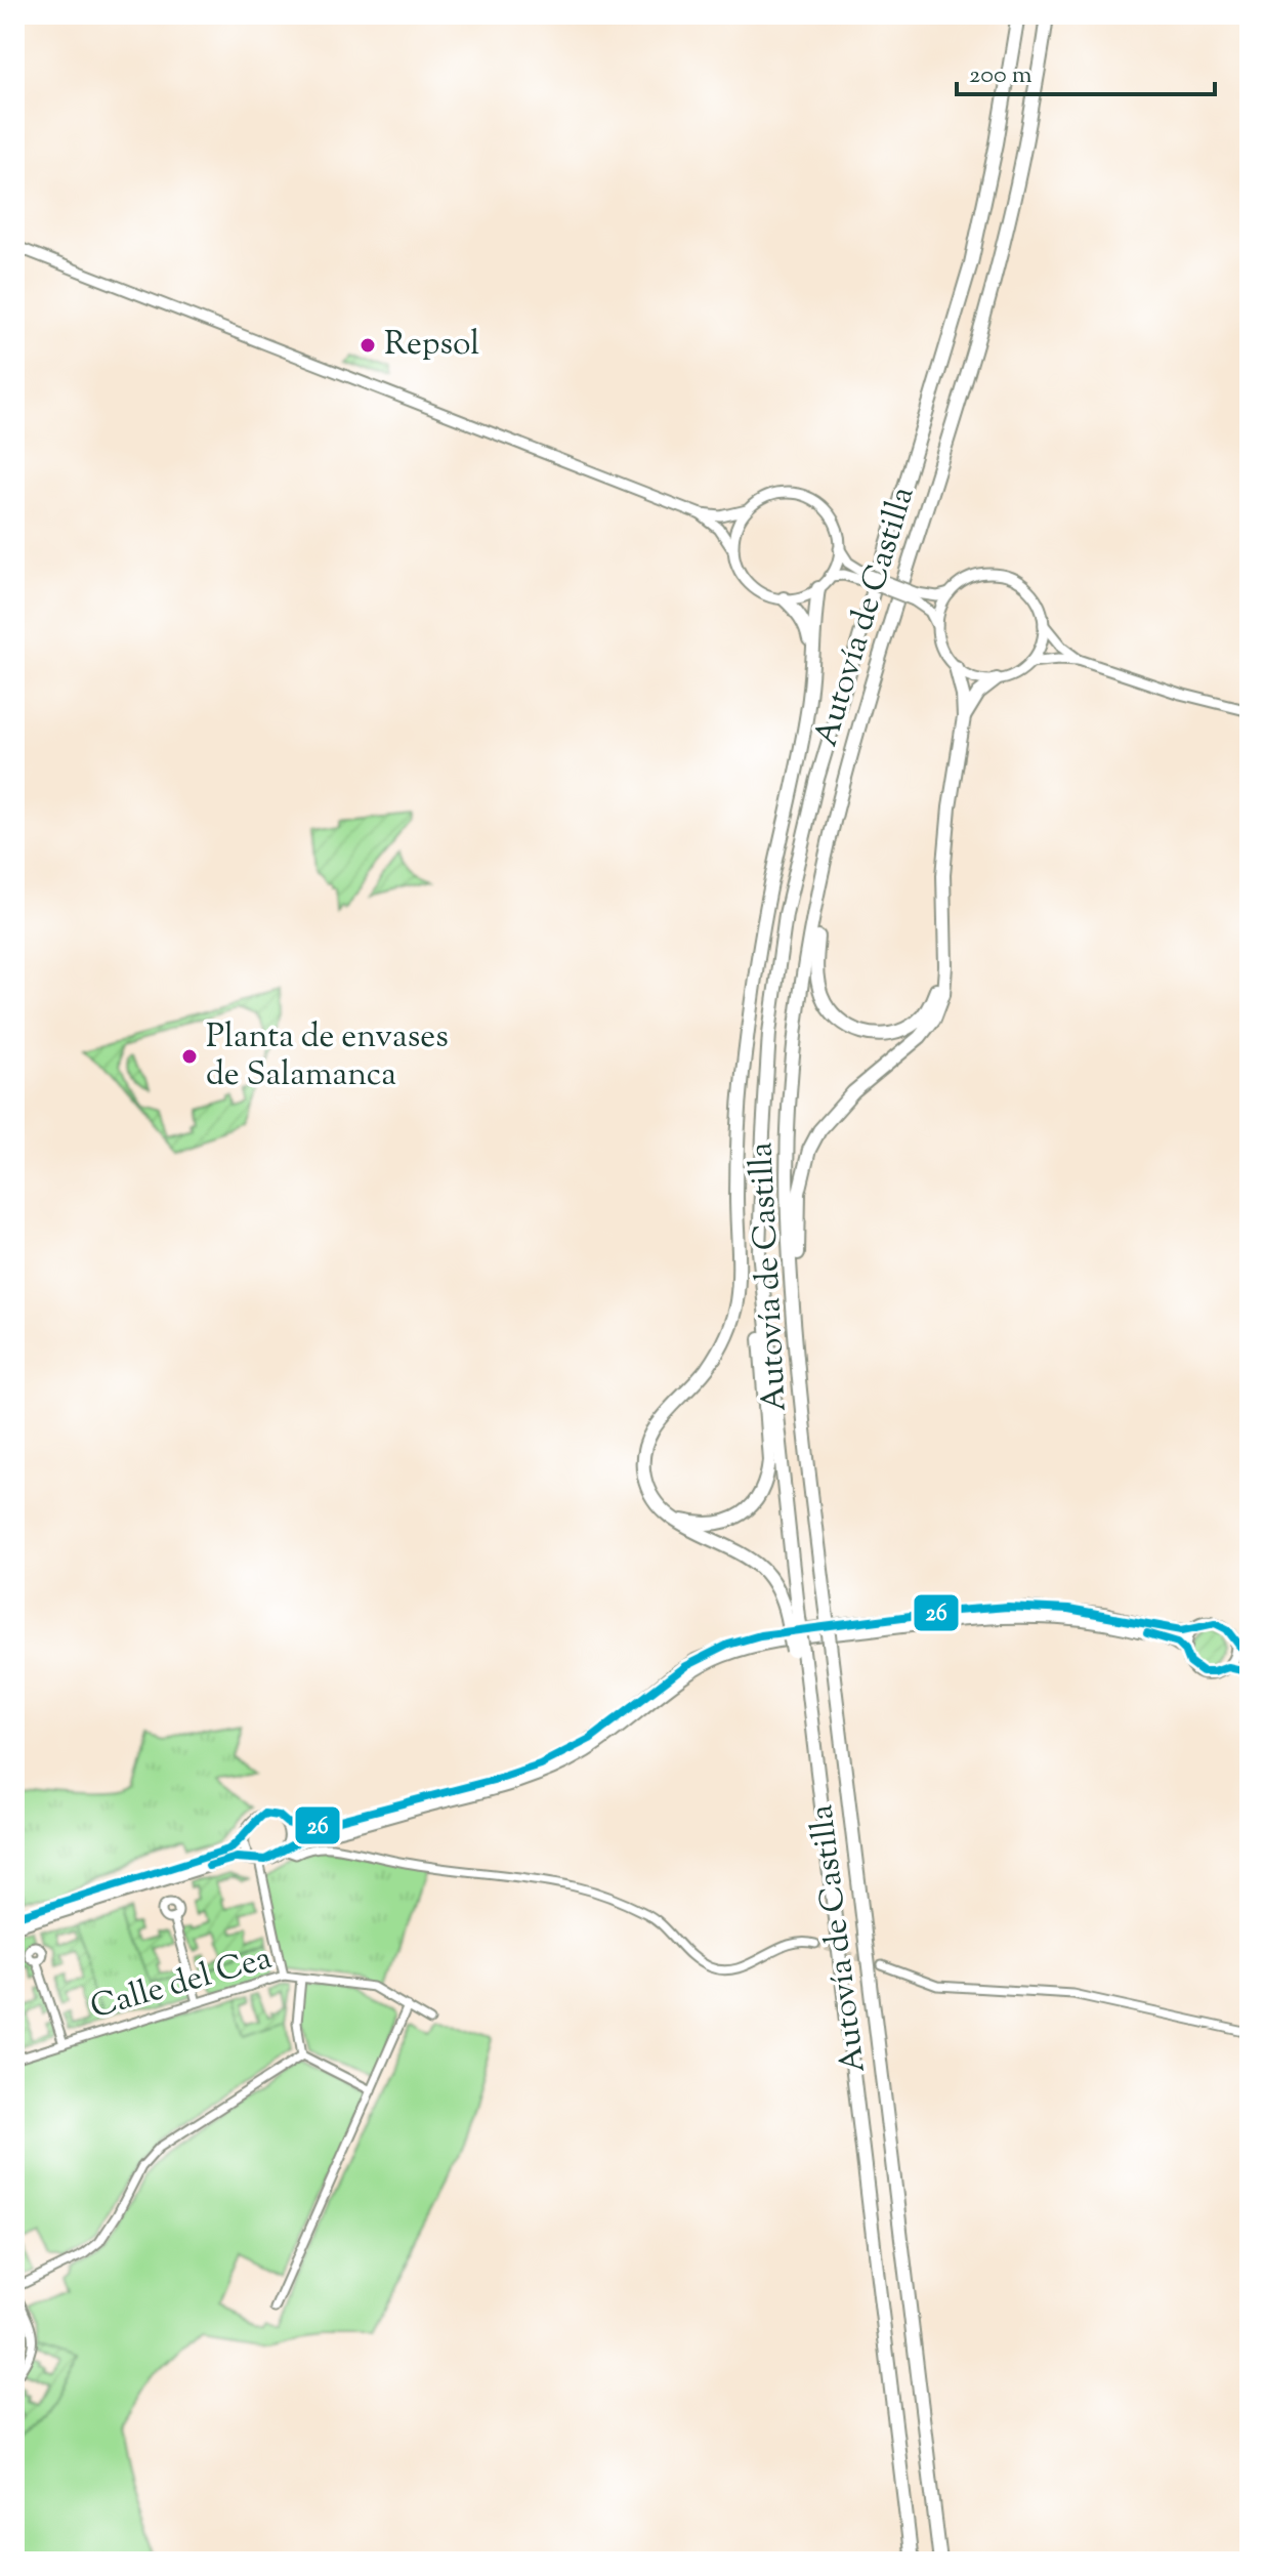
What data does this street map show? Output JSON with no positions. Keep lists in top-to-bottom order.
{
  "streets": {
    "highway": ["Autovía de Castilla"],
    "street": ["Calle del Cea"]
  },
  "places": ["Repsol", "Planta de envases de Salamanca"],
  "lines": ["transit line 26"],
  "scale_bar": "200 m"
}
